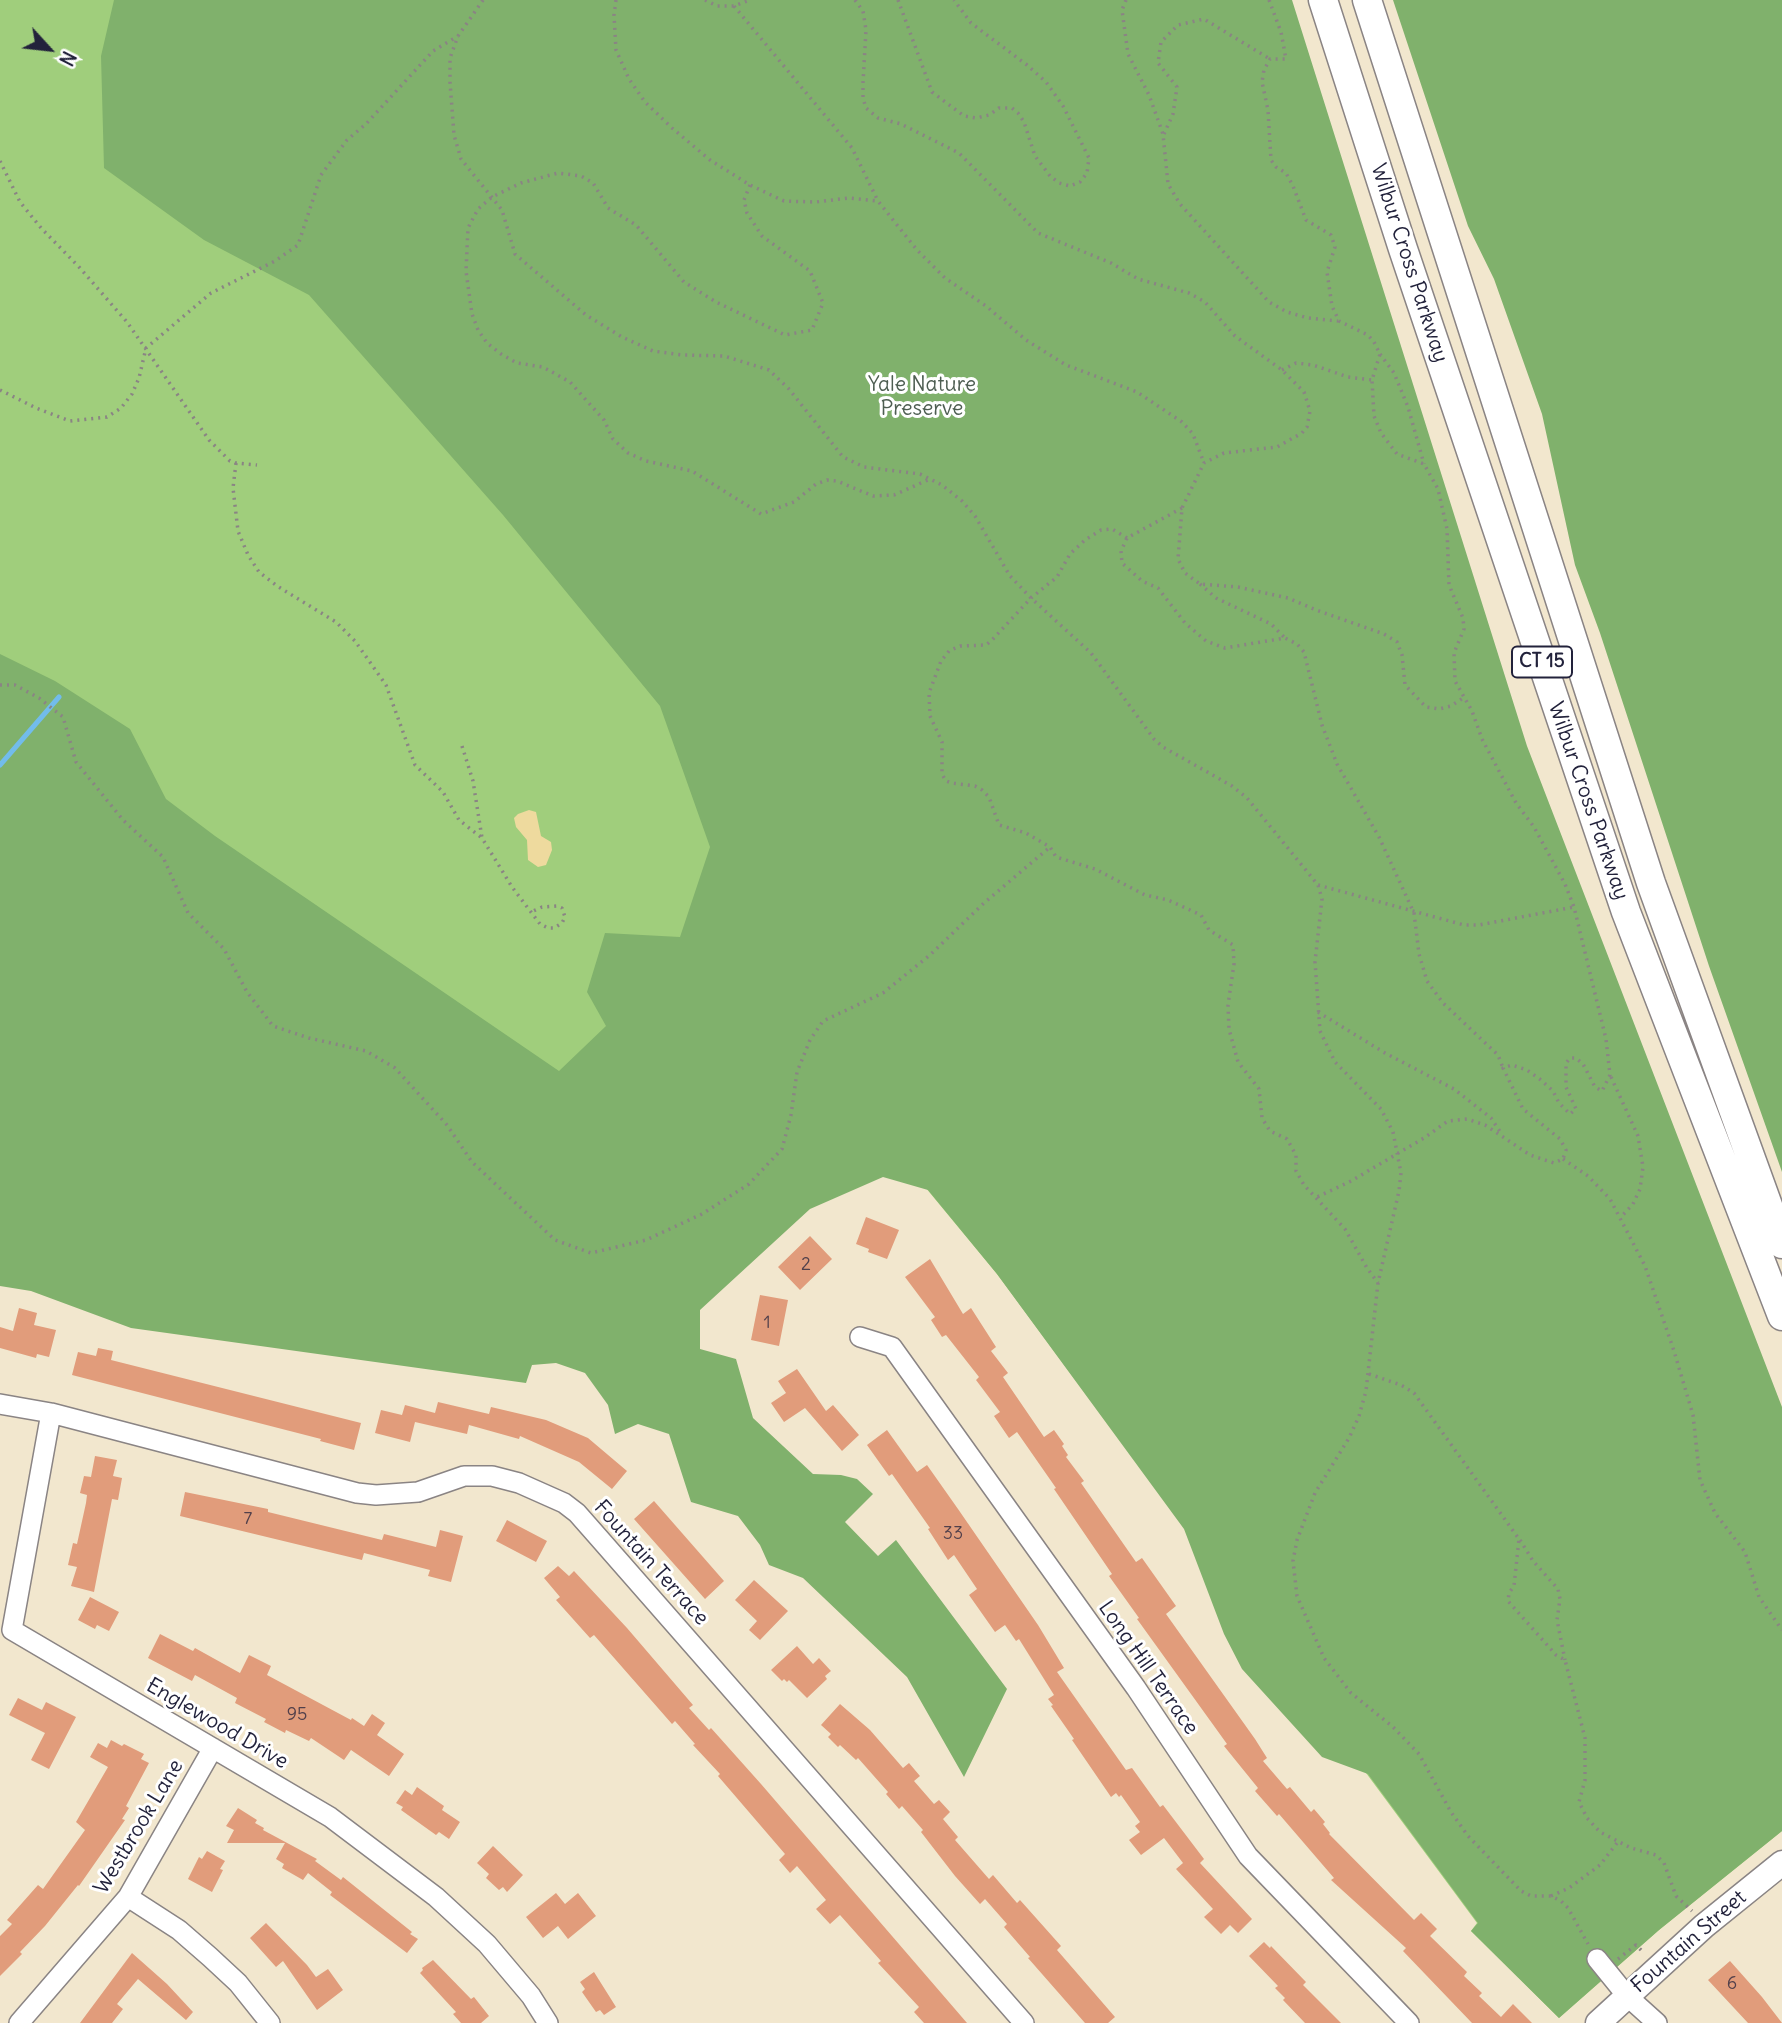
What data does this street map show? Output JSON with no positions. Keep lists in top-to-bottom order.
{
  "streets": {
    "highway": ["Wilbur Cross Parkway", "CT 15"],
    "main road": ["Fountain Street"],
    "street": [
      "Fountain Terrace",
      "Long Hill Terrace",
      "Englewood Drive",
      "Westbrook Lane"
    ]
  },
  "crossings": [
    ["Fountain Terrace", "Englewood Drive"],
    ["Englewood Drive", "Westbrook Lane"]
  ],
  "parks": ["Yale Nature Preserve"],
  "house_numbers": [
    "2",
    "1",
    "7",
    "33",
    "95",
    "6"
  ],
  "north": "bottom right"
}
